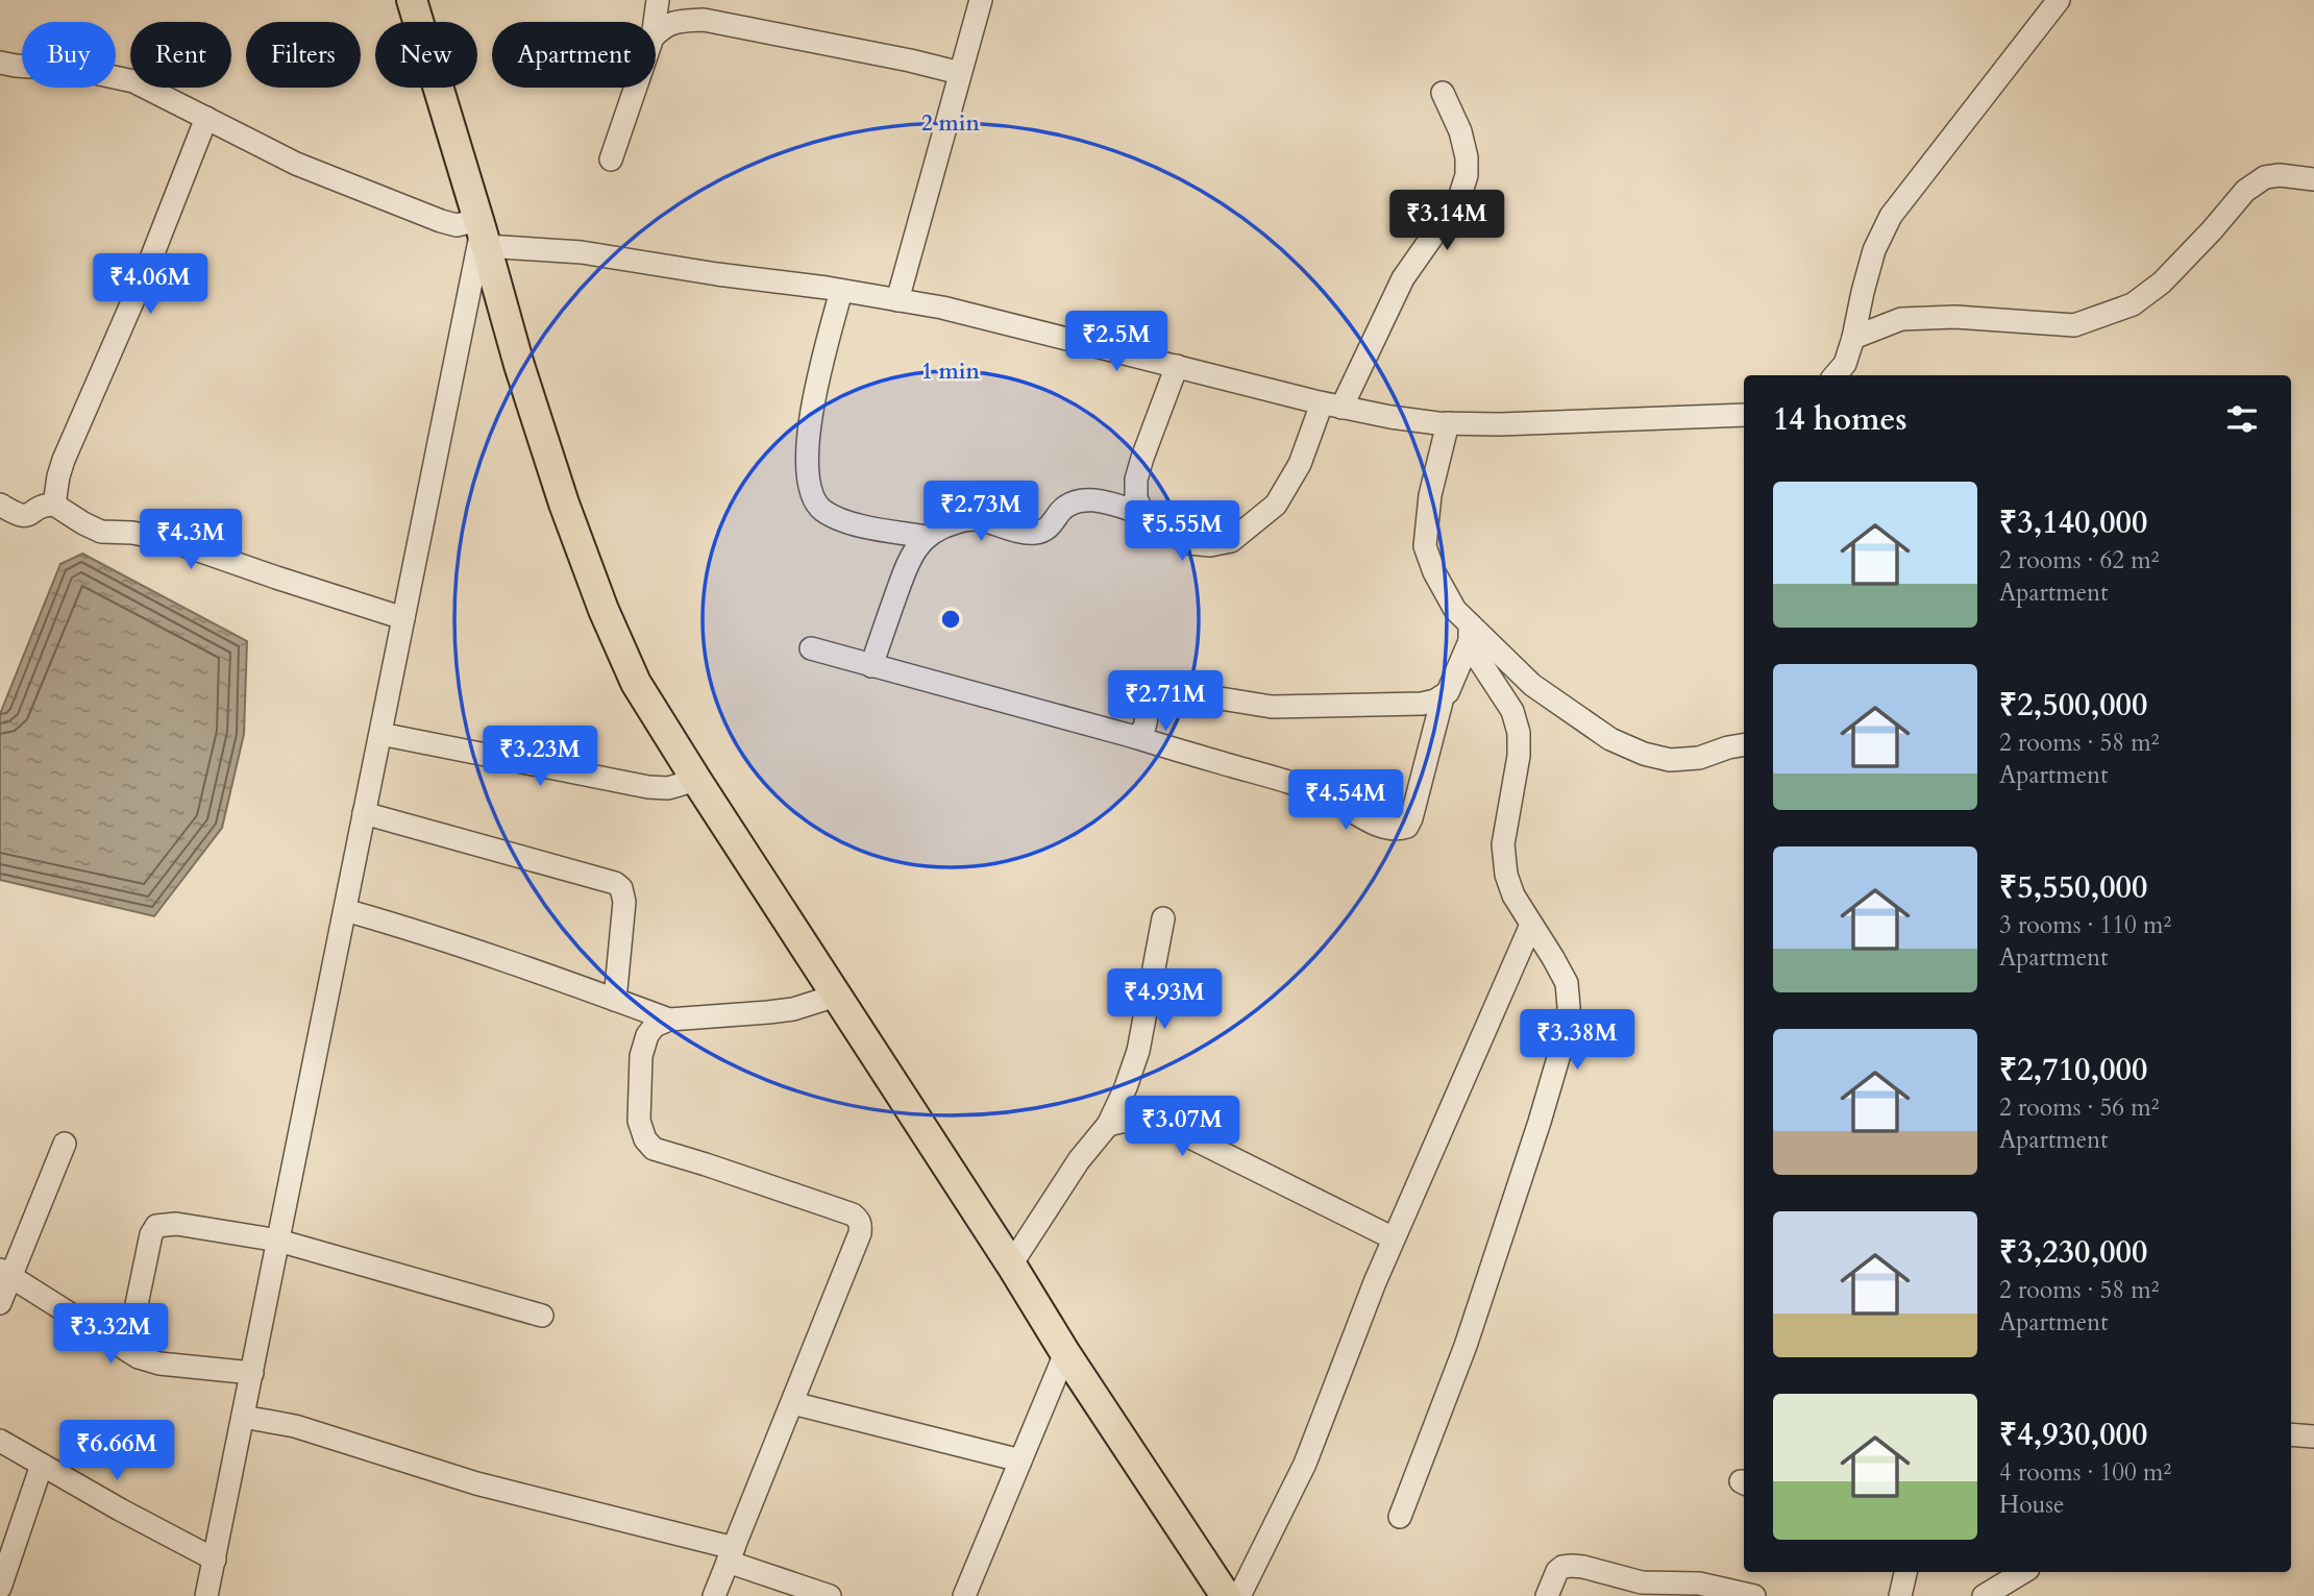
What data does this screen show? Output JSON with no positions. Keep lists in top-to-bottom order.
{
  "page": {
    "chip": [
      "Buy",
      "Rent",
      "Filters",
      "New",
      "Apartment"
    ],
    "price": [
      "₹3.14M",
      "₹4.06M",
      "₹2.5M",
      "₹2.73M",
      "₹5.55M",
      "₹4.3M",
      "₹2.71M",
      "₹3.23M",
      "₹4.54M",
      "₹4.93M",
      "₹3.38M",
      "₹3.07M",
      "₹3.32M",
      "₹6.66M"
    ],
    "heading": "14 homes",
    "list": [
      {
        "name": "₹3,140,000",
        "note": "2 rooms · 62 m² · Apartment"
      },
      {
        "name": "₹2,500,000",
        "note": "2 rooms · 58 m² · Apartment"
      },
      {
        "name": "₹5,550,000",
        "note": "3 rooms · 110 m² · Apartment"
      },
      {
        "name": "₹2,710,000",
        "note": "2 rooms · 56 m² · Apartment"
      },
      {
        "name": "₹3,230,000",
        "note": "2 rooms · 58 m² · Apartment"
      },
      {
        "name": "₹4,930,000",
        "note": "4 rooms · 100 m² · House"
      }
    ]
  },
  "rings": ["2 min", "1 min"]
}
